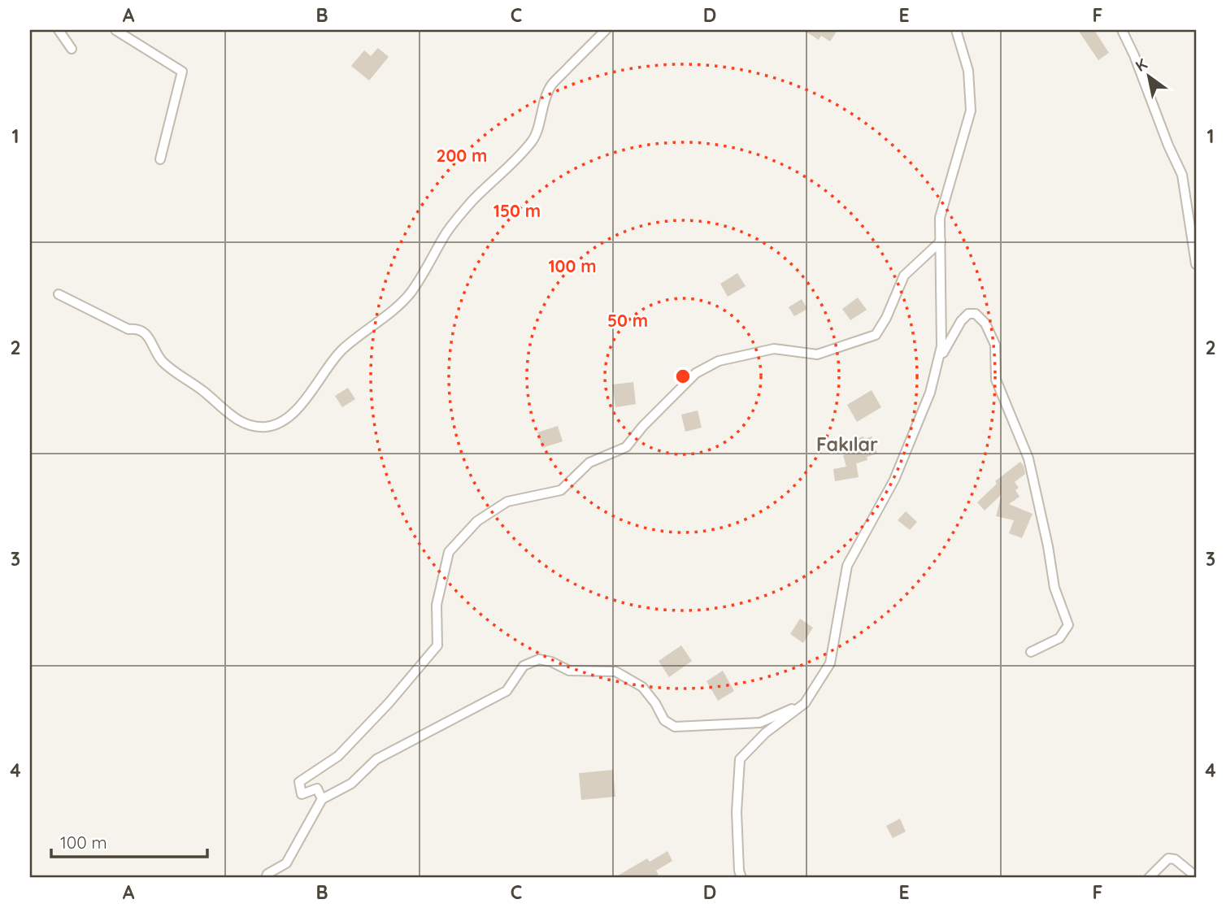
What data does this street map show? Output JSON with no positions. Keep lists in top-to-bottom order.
{
  "districts": ["Fakılar"],
  "scale_bar": "100 m",
  "north": "top left",
  "grid": {
    "columns": [
      "A",
      "B",
      "C",
      "D",
      "E",
      "F"
    ],
    "rows": [
      "1",
      "2",
      "3",
      "4"
    ]
  },
  "rings": [
    "200 m",
    "150 m",
    "100 m",
    "50 m"
  ]
}
